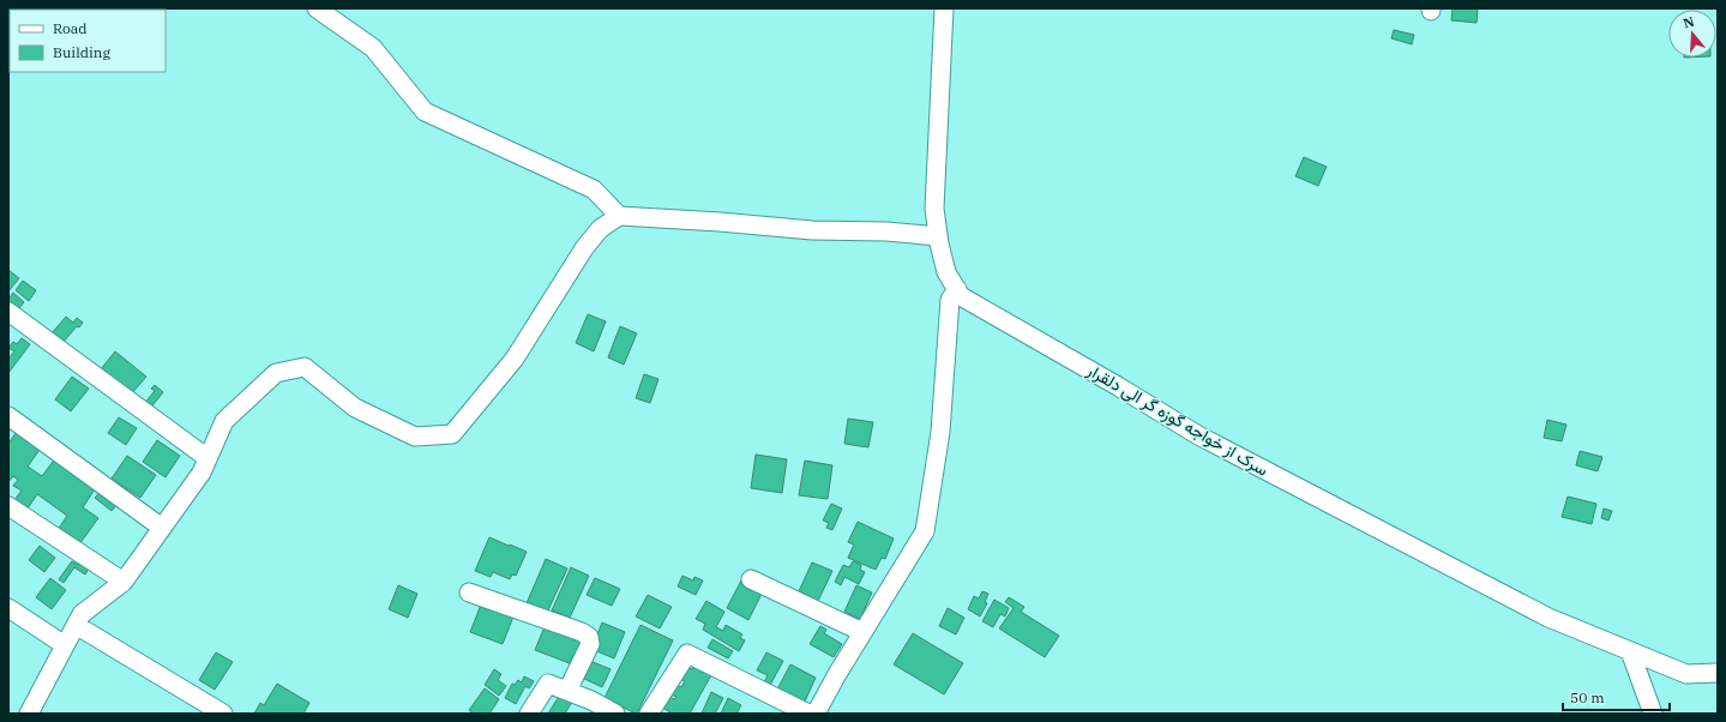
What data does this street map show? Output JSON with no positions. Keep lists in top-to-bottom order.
{
  "streets": {
    "street": ["سرک از خواجه گوزه گر الی دلقرار"]
  },
  "legend": ["Road", "Building"],
  "scale_bar": "50 m",
  "north": "top"
}
